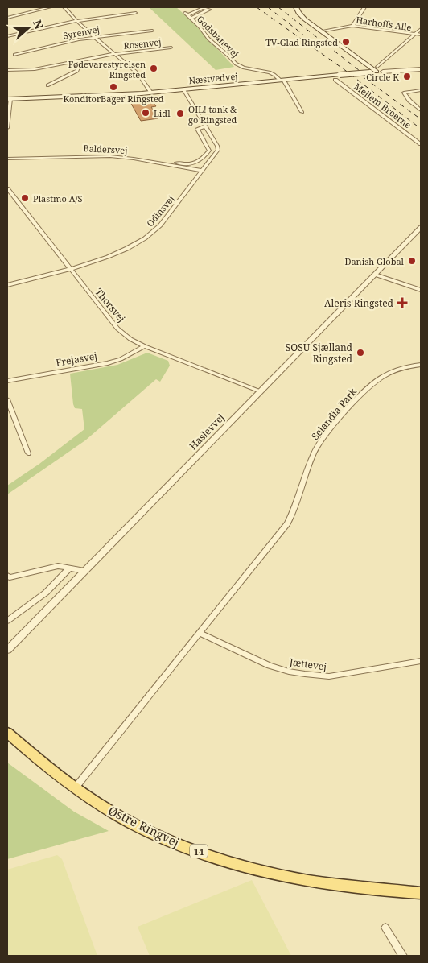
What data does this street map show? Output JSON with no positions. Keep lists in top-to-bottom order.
{
  "streets": {
    "main road": ["Næstvedvej", "Østre Ringvej", "14"],
    "street": [
      "Harhoffs Alle",
      "Syrenvej",
      "Godsbanevej",
      "Rosenvej",
      "Mellem Broerne",
      "Baldersvej",
      "Odinsvej",
      "Thorsvej",
      "Frejasvej",
      "Selandia Park",
      "Haslevvej",
      "Jættevej"
    ]
  },
  "crossings": [
    ["Godsbanevej", "Næstvedvej"],
    ["Næstvedvej", "Mellem Broerne"],
    ["Baldersvej", "Odinsvej"],
    ["Odinsvej", "Thorsvej"],
    ["Thorsvej", "Frejasvej"],
    ["Thorsvej", "Haslevvej"],
    ["Selandia Park", "Jættevej"]
  ],
  "places": {
    "other": [
      "TV-Glad Ringsted",
      "Fødevarestyrelsen Ringsted",
      "Circle K",
      "KonditorBager Ringsted",
      "Lidl",
      "OIL! tank & go Ringsted",
      "Plastmo A/S",
      "Danish Global",
      "SOSU Sjælland Ringsted"
    ],
    "health": ["Aleris Ringsted"]
  },
  "north": "right"
}
